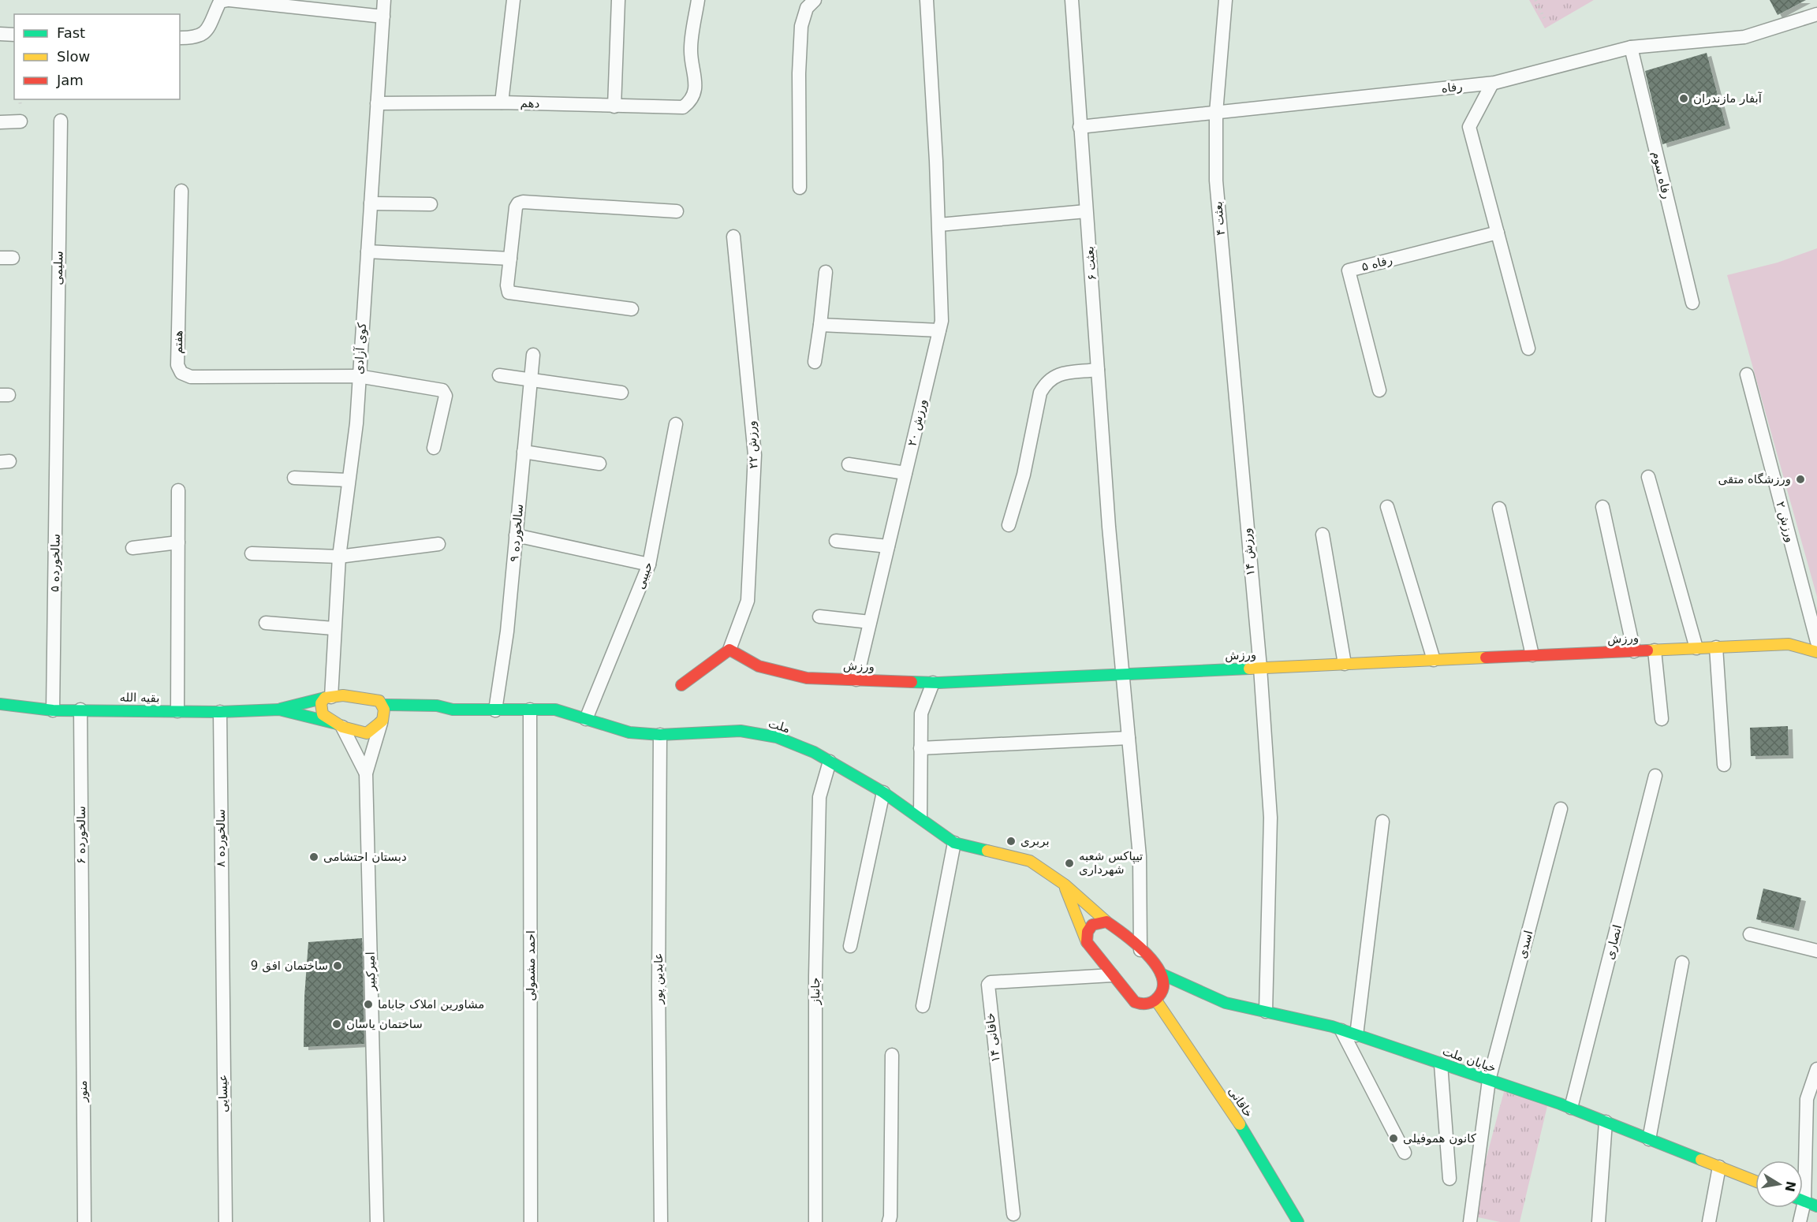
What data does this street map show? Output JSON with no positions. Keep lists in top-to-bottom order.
{
  "streets": {
    "main road": [
      "ورزش",
      "بقیه الله",
      "ملت",
      "خیابان ملت",
      "خاقانی"
    ],
    "street": [
      "رفاه",
      "دهم",
      "رفاه سوم",
      "بعثت ۴",
      "بعثت ۶",
      "رفاه ۵",
      "سلیمی",
      "هفتم",
      "کوی آزادی",
      "ورزش ۲۰",
      "ورزش ۲۲",
      "ورزش ۲",
      "سالخورده ۹",
      "ورزش ۱۴",
      "سالخورده ۵",
      "حبیبی",
      "سالخورده ۶",
      "سالخورده ۸",
      "انصاری",
      "اسدی",
      "احمد مشمولی",
      "امیرکبیر",
      "عابدین پور",
      "جانباز",
      "خاقانی ۱۴",
      "منور",
      "عیسایی"
    ]
  },
  "crossings": [
    ["رفاه", "رفاه سوم"],
    ["رفاه", "بعثت ۴"],
    ["رفاه", "بعثت ۶"],
    ["دهم", "کوی آزادی"],
    ["بعثت ۴", "ورزش ۱۴"],
    ["بعثت ۶", "ورزش"],
    ["بعثت ۶", "ملت"],
    ["سلیمی", "سالخورده ۵"],
    ["هفتم", "کوی آزادی"],
    ["ورزش ۲۰", "ورزش"],
    ["ورزش ۲۲", "ورزش"],
    ["سالخورده ۹", "ملت"],
    ["ورزش ۱۴", "ورزش"],
    ["ورزش ۱۴", "خیابان ملت"],
    ["سالخورده ۵", "بقیه الله"],
    ["حبیبی", "ملت"],
    ["بقیه الله", "سالخورده ۶"],
    ["بقیه الله", "سالخورده ۸"],
    ["ملت", "احمد مشمولی"],
    ["ملت", "عابدین پور"],
    ["ملت", "جانباز"],
    ["ملت", "خیابان ملت"],
    ["سالخورده ۶", "منور"],
    ["سالخورده ۸", "عیسایی"],
    ["انصاری", "خیابان ملت"],
    ["اسدی", "خیابان ملت"]
  ],
  "places": [
    "آبفار مازندران",
    "ورزشگاه متقی",
    "بربری",
    "دبستان احتشامی",
    "تیپاکس شعبه شهرداری",
    "ساختمان افق 9",
    "مشاورین املاک جاباما",
    "ساختمان یاسان",
    "کانون هموفیلی"
  ],
  "legend": ["Fast", "Slow", "Jam"],
  "north": "right"
}
